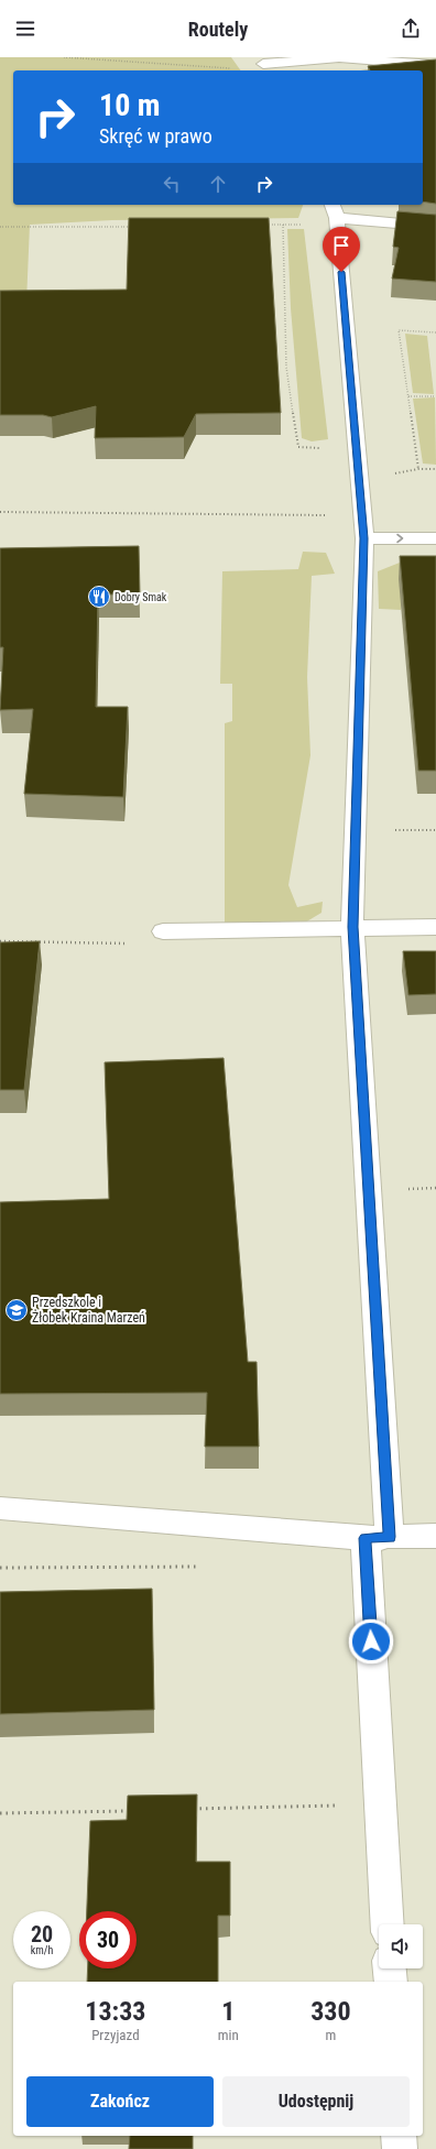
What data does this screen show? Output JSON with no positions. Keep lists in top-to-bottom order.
{
  "places": {
    "restaurant": ["Dobry Smak"],
    "school or university": ["Przedszkole i Żłobek Kraina Marzeń"]
  },
  "page": {
    "header": "Routely",
    "turn": ["10 m", "Skręć w prawo"],
    "speed": "20 km/h",
    "limit": "30",
    "eta": [
      "13:33",
      "Przyjazd",
      "1",
      "min",
      "330",
      "m"
    ],
    "buttons": ["Zakończ", "Udostępnij"]
  }
}
